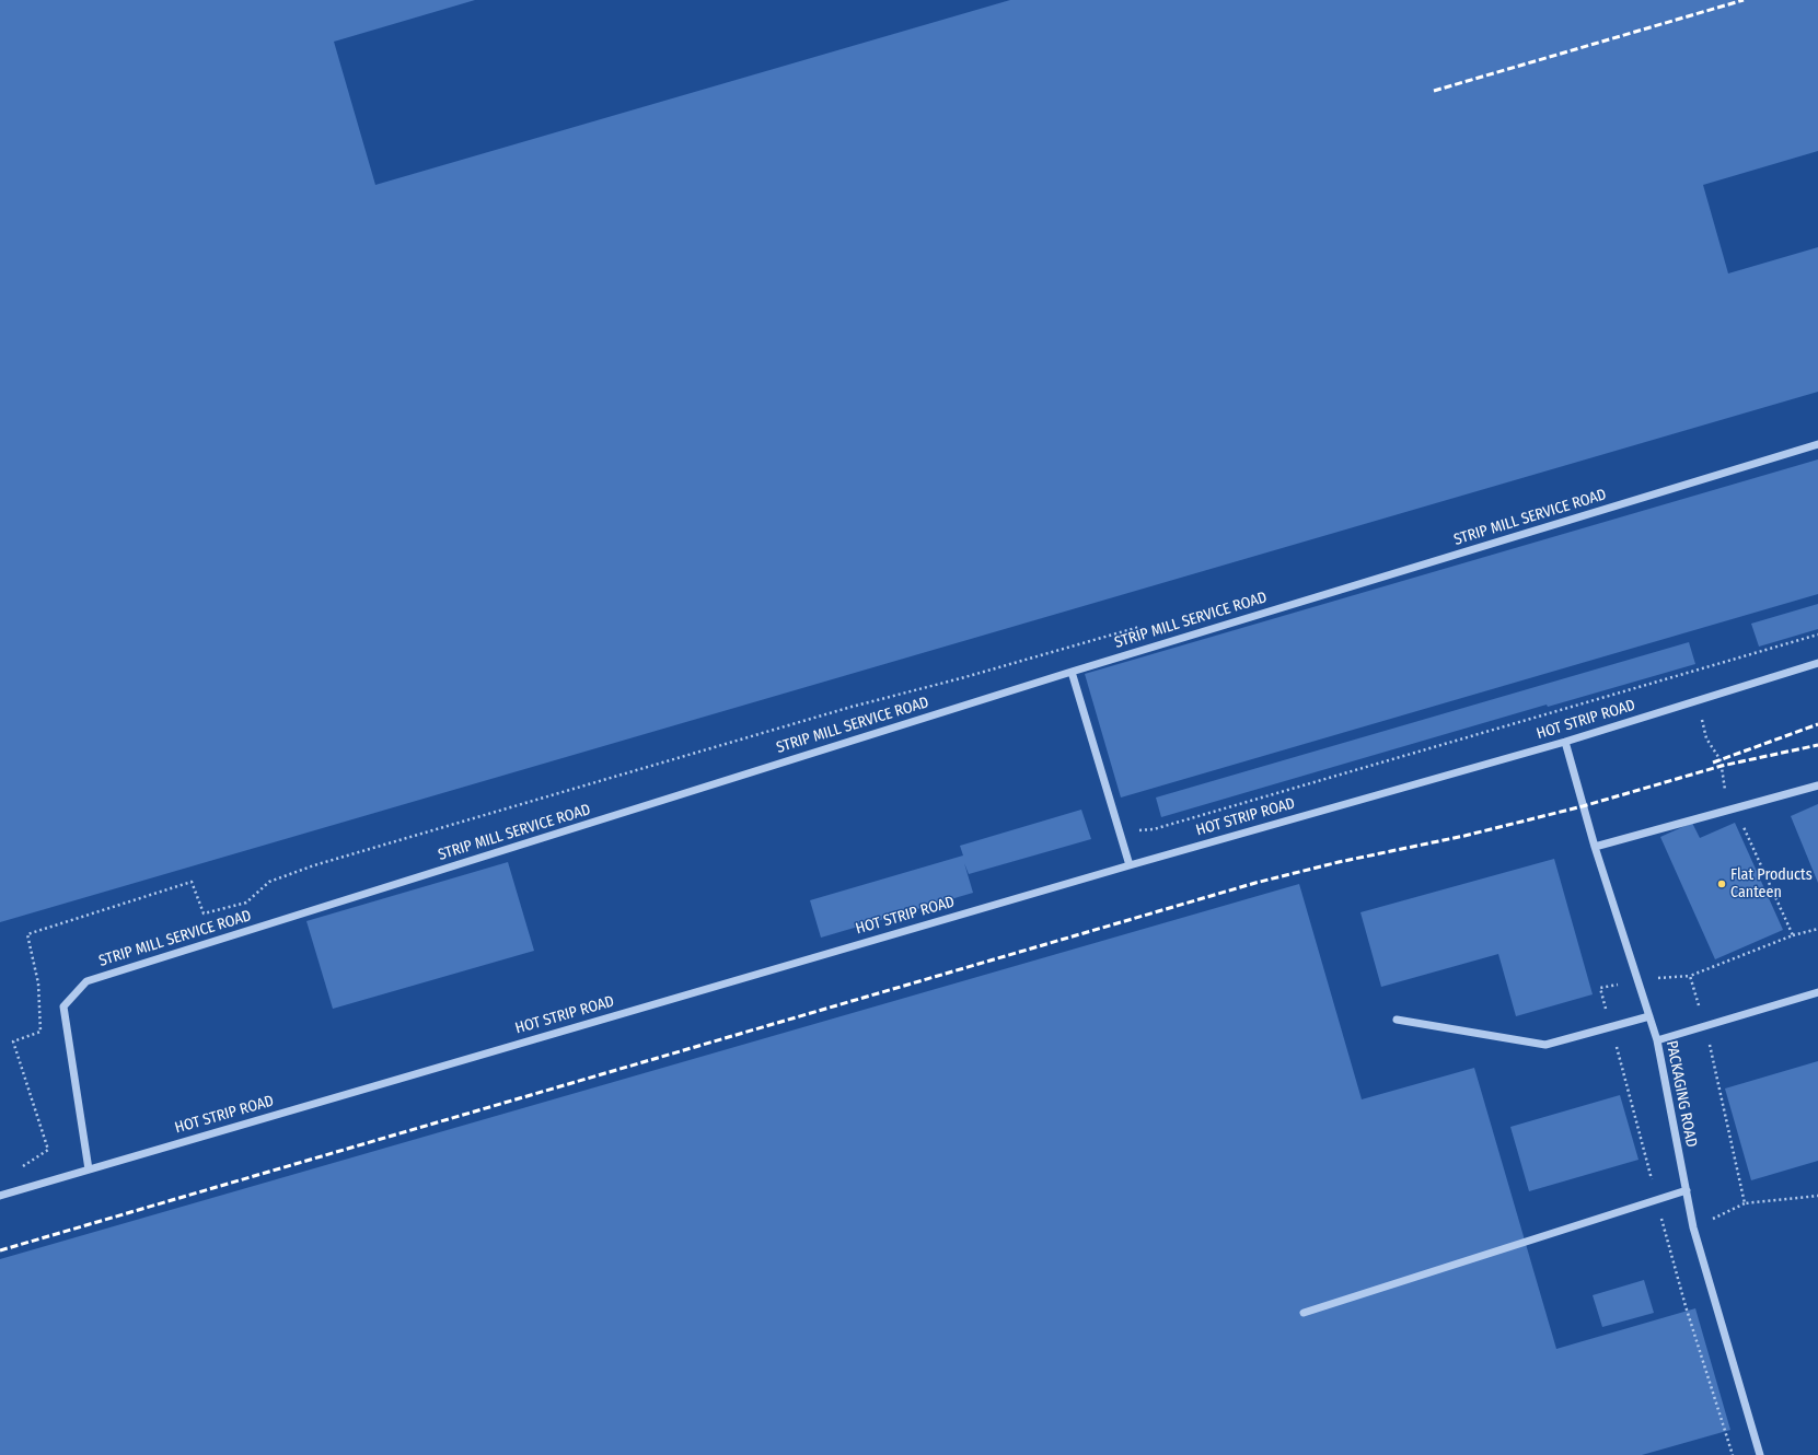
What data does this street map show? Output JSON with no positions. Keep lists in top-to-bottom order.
{
  "streets": {
    "street": ["STRIP MILL SERVICE ROAD", "HOT STRIP ROAD", "PACKAGING ROAD"]
  },
  "crossings": [
    ["STRIP MILL SERVICE ROAD", "HOT STRIP ROAD"],
    ["HOT STRIP ROAD", "PACKAGING ROAD"]
  ],
  "places": ["Flat Products Canteen"]
}
